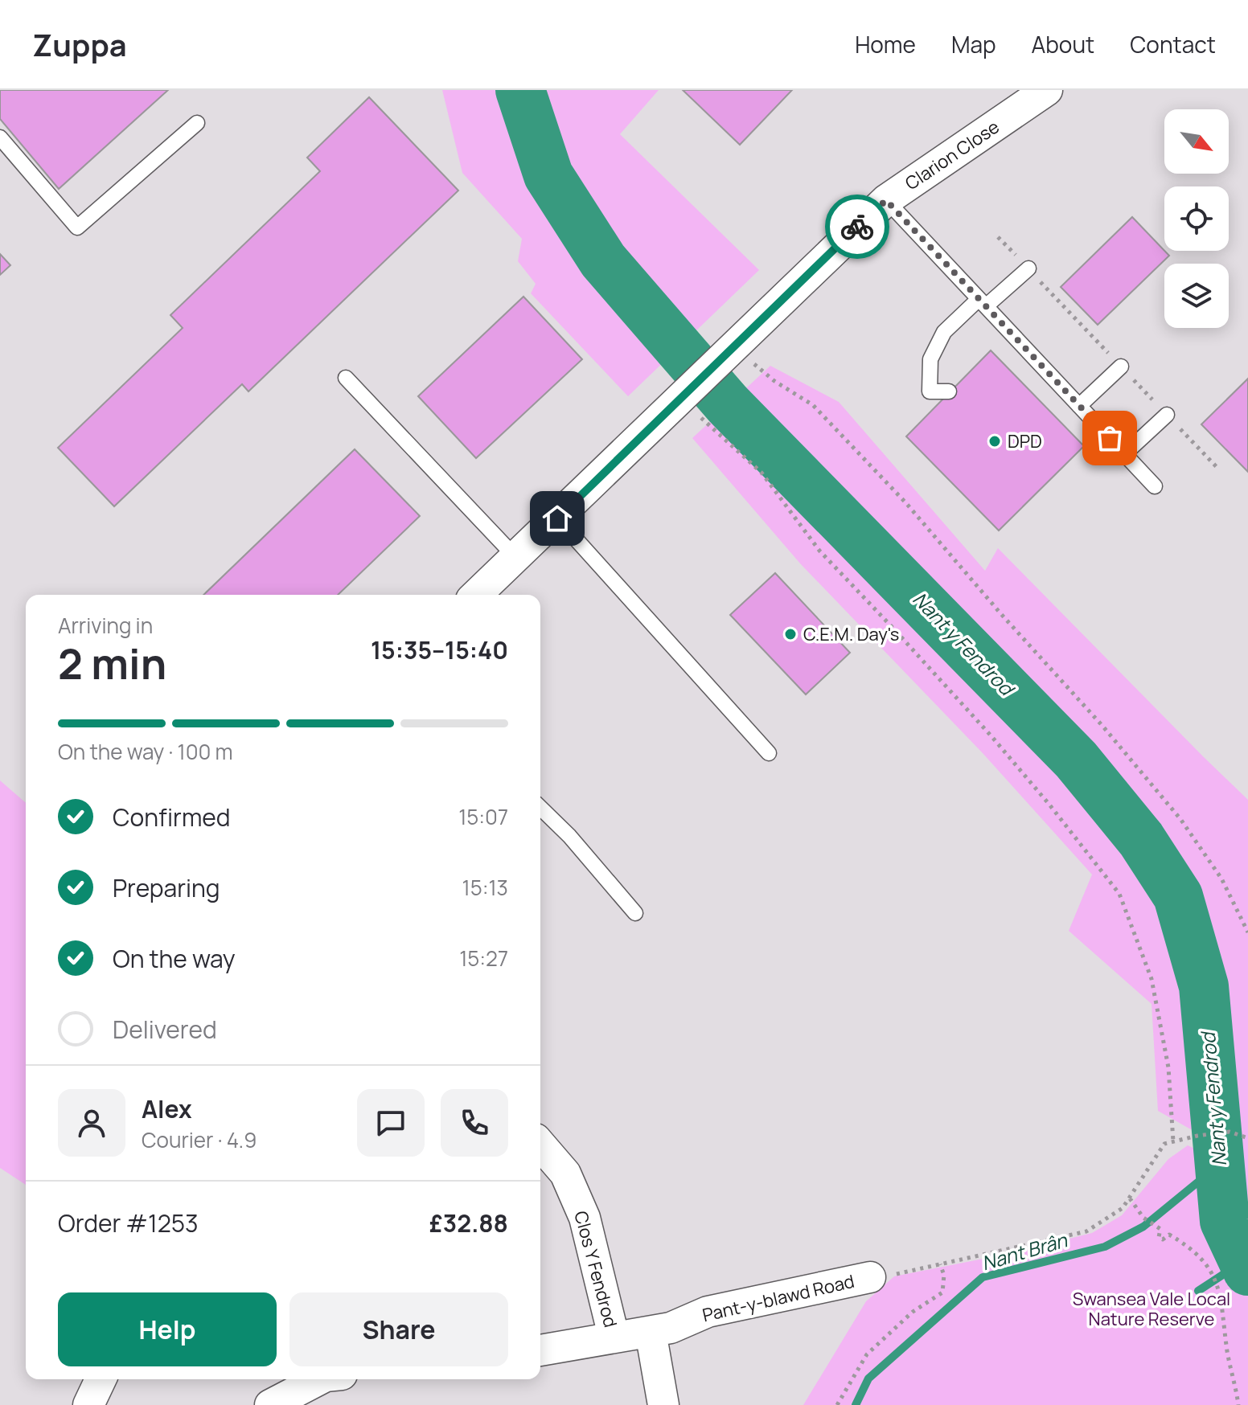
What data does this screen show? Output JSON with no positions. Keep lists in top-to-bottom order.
{
  "streets": {
    "street": ["Clarion Close", "Clos Y Fendrod", "Pant-y-blawd Road"]
  },
  "crossings": [
    ["Clos Y Fendrod", "Pant-y-blawd Road"]
  ],
  "water": ["Nant y Fendrod", "Nant Brân"],
  "parks": ["Swansea Vale Local Nature Reserve"],
  "places": ["DPD", "C.E.M. Day's"],
  "north": "bottom right",
  "page": {
    "header": "Zuppa",
    "nav": [
      "Home",
      "Map",
      "About",
      "Contact"
    ],
    "heading": ["2 min", "Arriving in", "15:35–15:40"],
    "panel": [
      "Alex",
      "Courier · 4.9",
      "Order #1253",
      "£32.88"
    ],
    "bar": "On the way · 100 m",
    "list": [
      ["Confirmed", "15:07"],
      ["Preparing", "15:13"],
      ["On the way", "15:27"],
      "Delivered"
    ],
    "buttons": ["Help", "Share"]
  }
}
